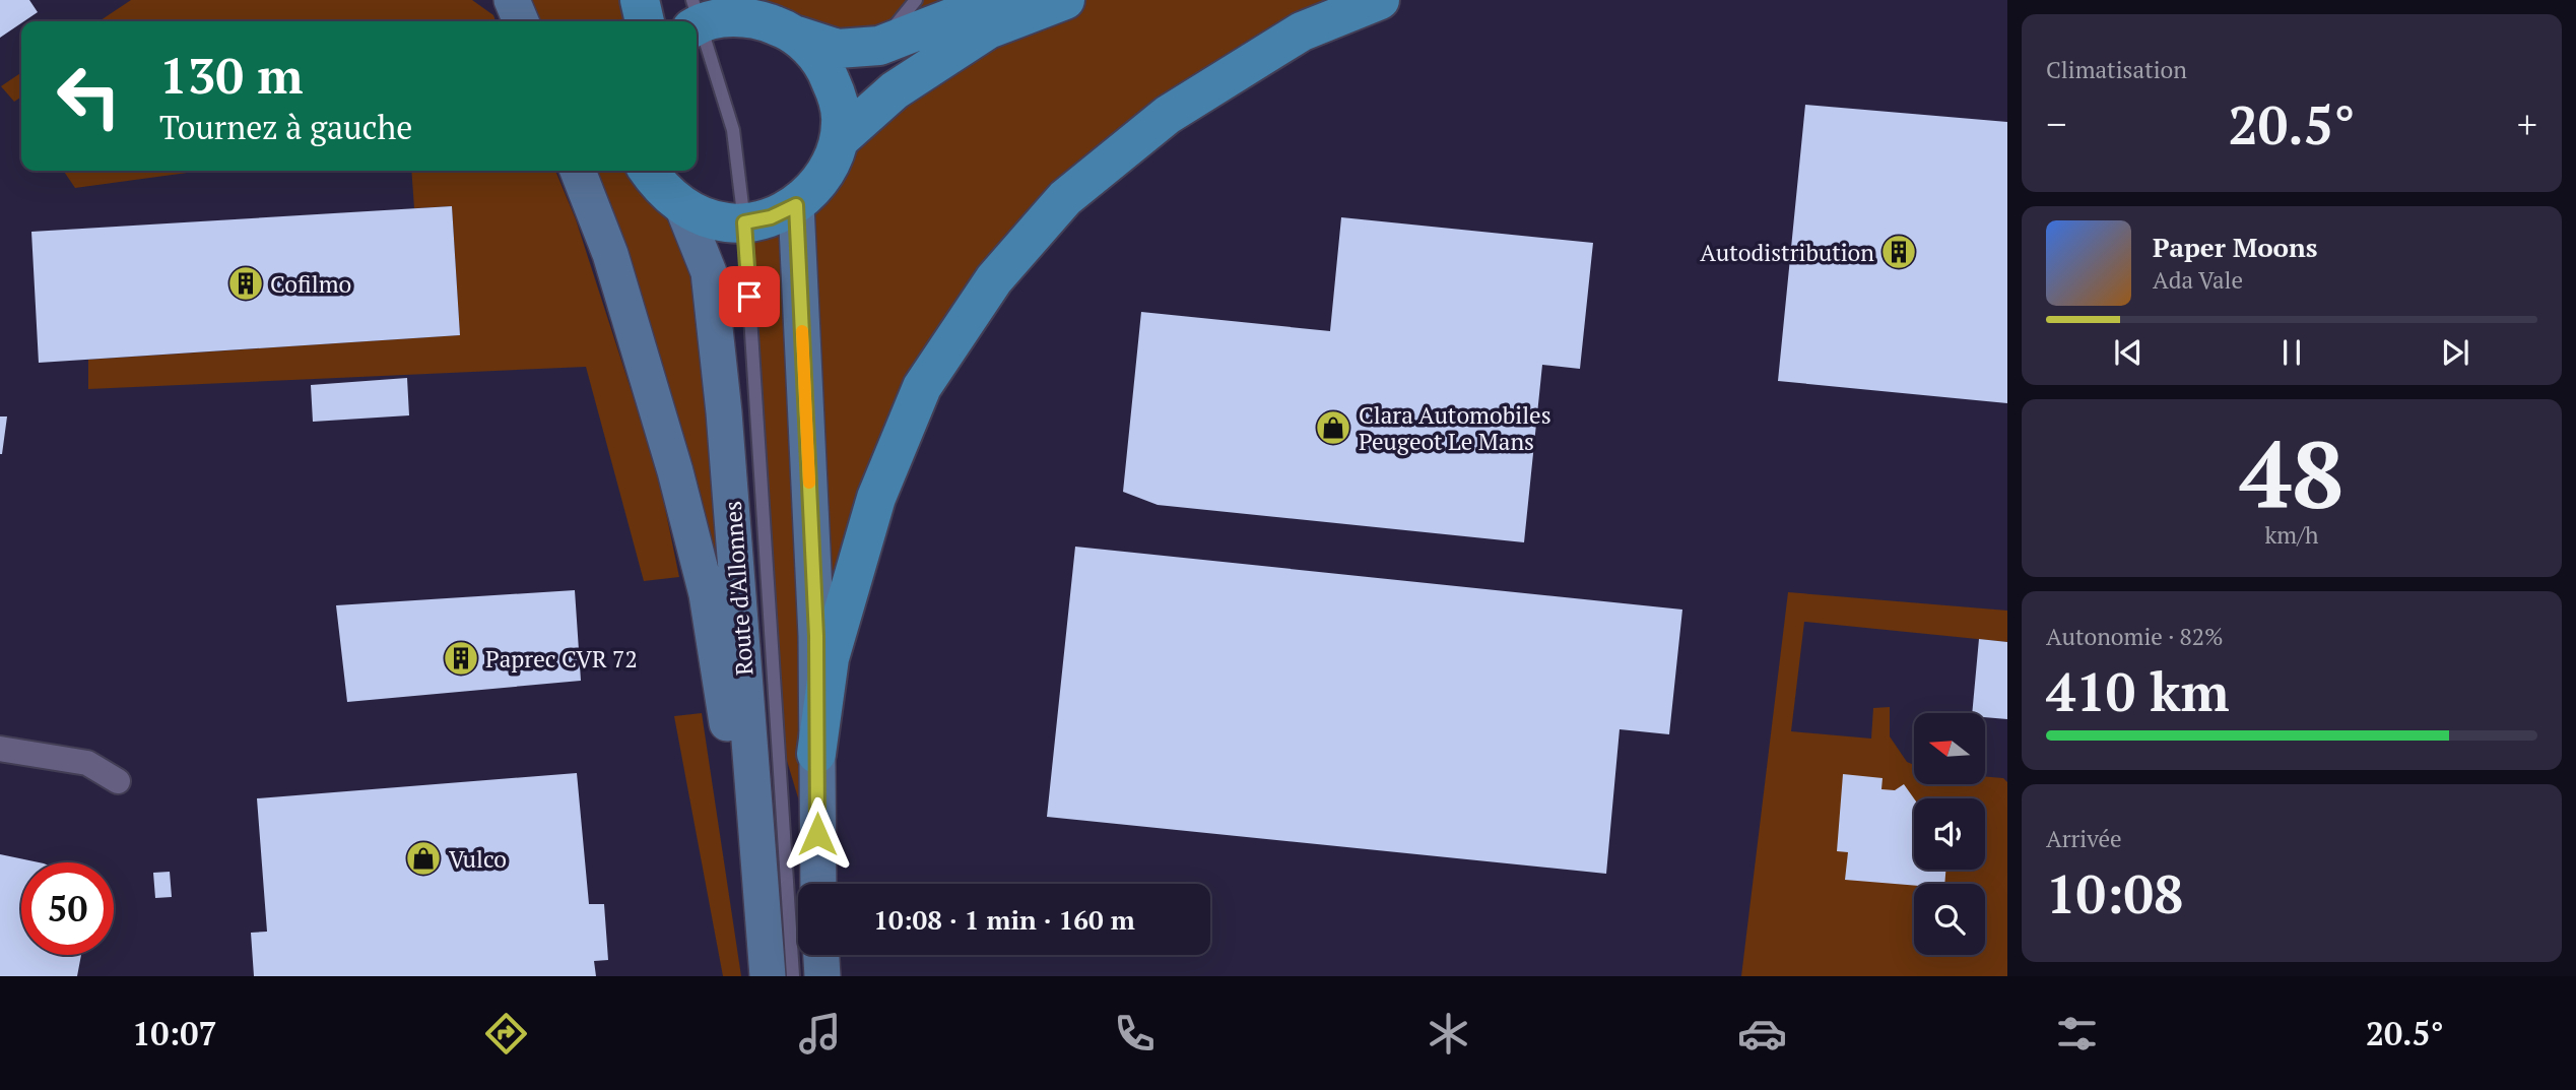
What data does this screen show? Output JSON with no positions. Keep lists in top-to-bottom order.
{
  "streets": {
    "main road": ["Route d'Allonnes"]
  },
  "places": {
    "building": ["Autodistribution", "Cofilmo", "Paprec CVR 72"],
    "shop": ["Clara Automobiles Peugeot Le Mans", "Vulco"]
  },
  "north": "left",
  "page": {
    "tile": [
      "Climatisation",
      ["48", "km/h"],
      ["Autonomie · 82%", "410 km"],
      ["Arrivée", "10:08"]
    ],
    "turn": ["130 m", "Tournez à gauche"],
    "heat": ["−", "20.5°", "+"],
    "song": ["Paper Moons", "Ada Vale"],
    "limit": "50",
    "trip": "10:08 · 1 min · 160 m",
    "tabs": ["10:07", "20.5°"]
  }
}
